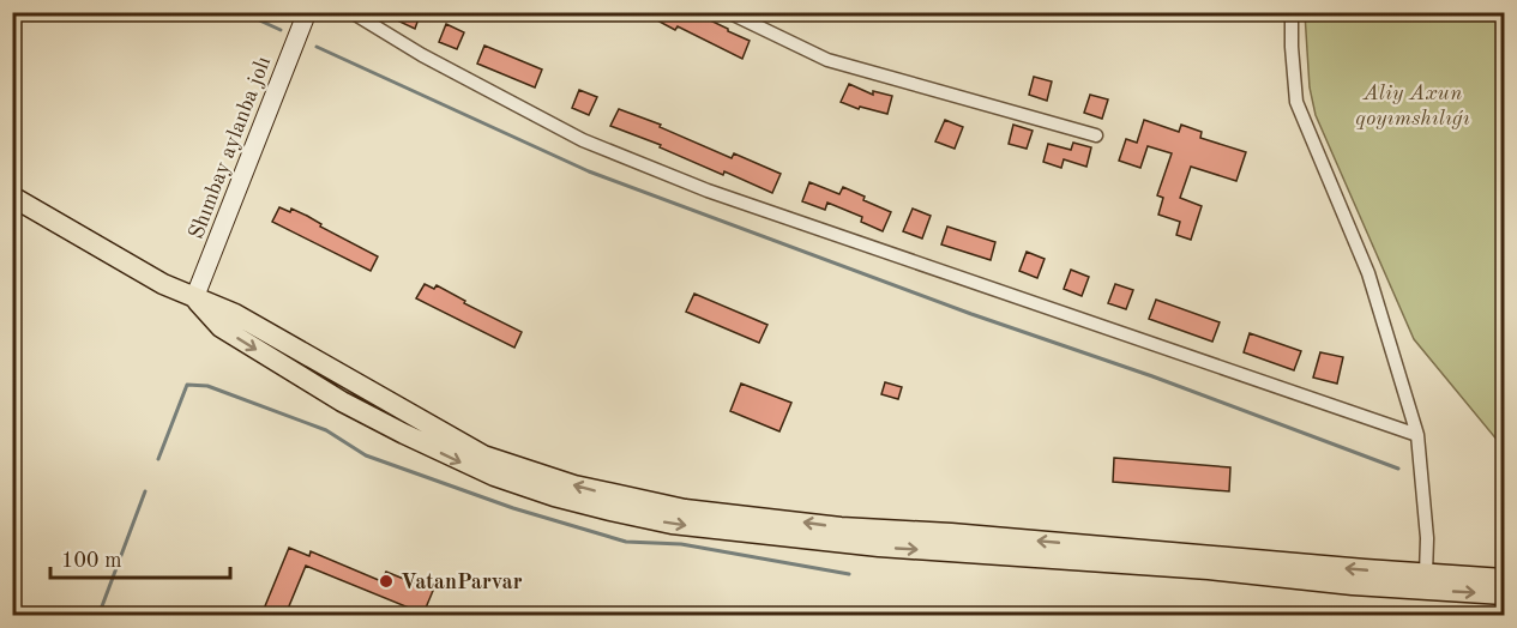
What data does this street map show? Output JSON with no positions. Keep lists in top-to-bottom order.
{
  "streets": {
    "main road": ["Shımbay aylanba jolı"]
  },
  "parks": ["Aliy Axun qoyımshılıǵı"],
  "places": ["VatanParvar"],
  "scale_bar": "100 m"
}
